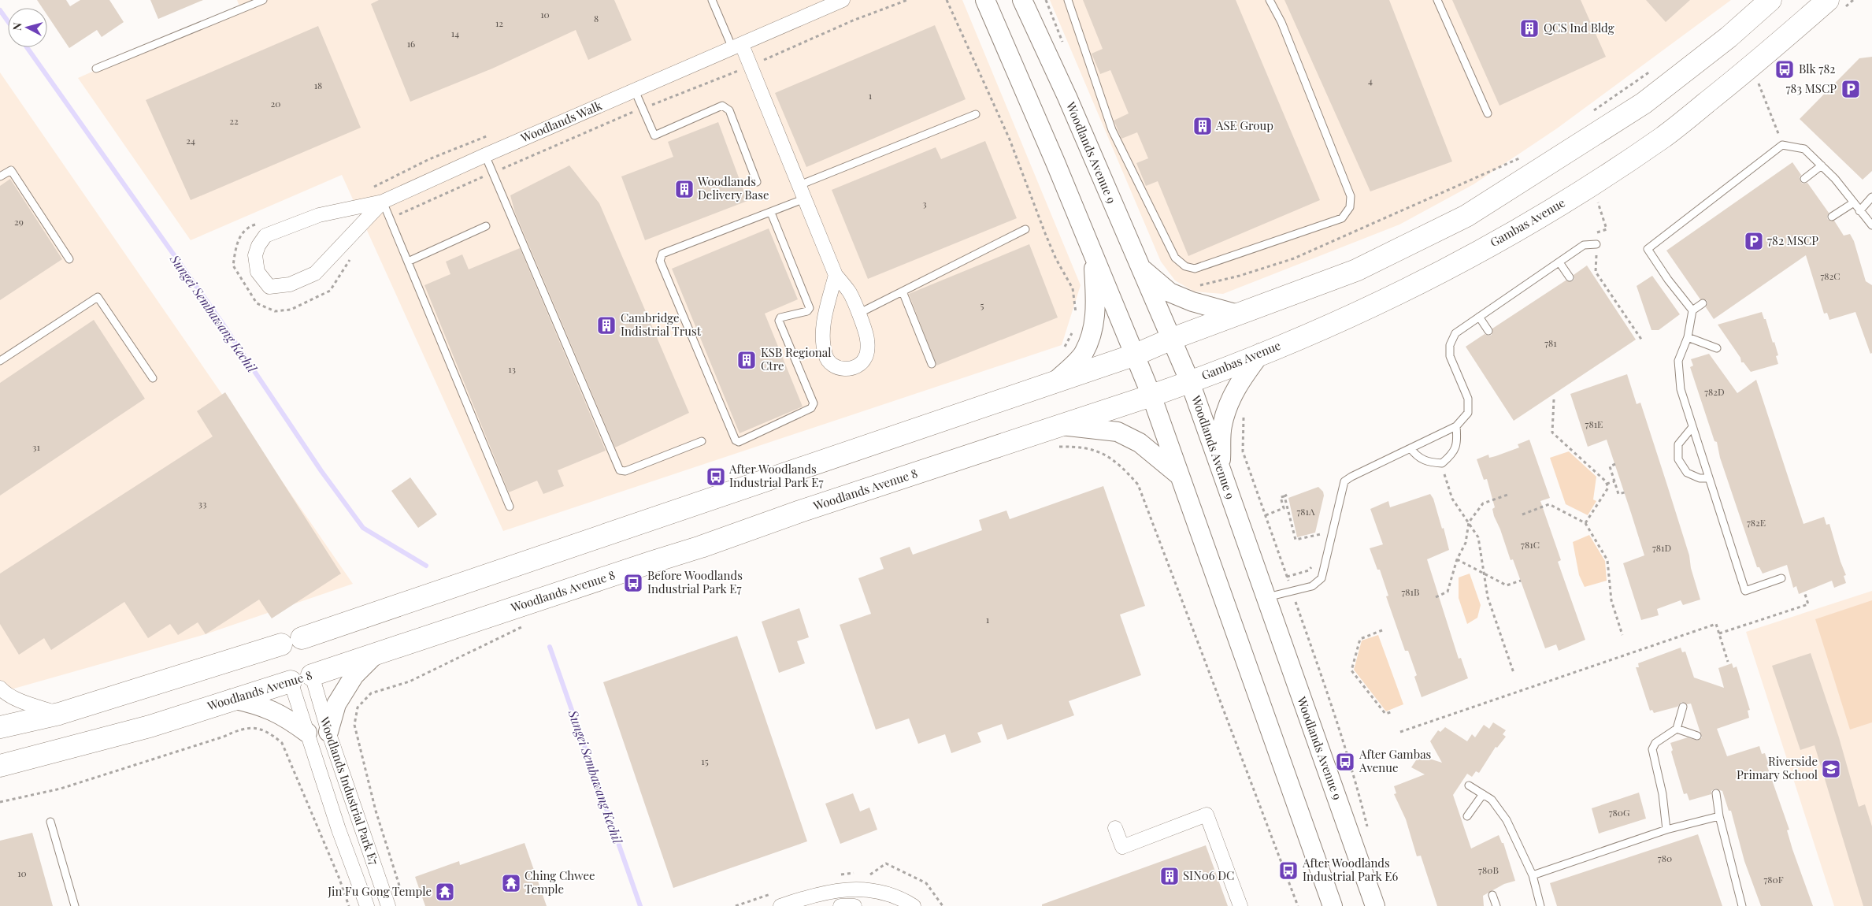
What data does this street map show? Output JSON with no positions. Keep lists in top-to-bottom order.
{
  "streets": {
    "main road": ["Woodlands Avenue 9", "Gambas Avenue", "Woodlands Avenue 8"],
    "street": ["Woodlands Walk", "Woodlands Industrial Park E7"]
  },
  "crossings": [
    ["Woodlands Avenue 9", "Gambas Avenue"],
    ["Woodlands Avenue 9", "Woodlands Avenue 8"],
    ["Gambas Avenue", "Woodlands Avenue 8"],
    ["Woodlands Avenue 8", "Woodlands Industrial Park E7"]
  ],
  "water": ["Sungei Sembawang Kechil"],
  "places": {
    "building": [
      "QCS Ind Bldg",
      "ASE Group",
      "Woodlands Delivery Base",
      "Cambridge Indistrial Trust",
      "KSB Regional Ctre",
      "SIN06 DC"
    ],
    "bus stop": [
      "Blk 782",
      "After Woodlands Industrial Park E7",
      "Before Woodlands Industrial Park E7",
      "After Gambas Avenue",
      "After Woodlands Industrial Park E6"
    ],
    "parking": ["783 MSCP", "782 MSCP"],
    "school or university": ["Riverside Primary School"],
    "temple": ["Ching Chwee Temple", "Jin Fu Gong Temple"]
  },
  "house_numbers": [
    "10",
    "8",
    "12",
    "14",
    "16",
    "4",
    "18",
    "1",
    "20",
    "22",
    "24",
    "3",
    "29",
    "782C",
    "5",
    "781",
    "13",
    "782D",
    "781E",
    "31",
    "33",
    "781A",
    "782E",
    "781C",
    "781D",
    "781B",
    "1",
    "15",
    "780G",
    "780",
    "780B",
    "10",
    "780F"
  ],
  "north": "left"
}
